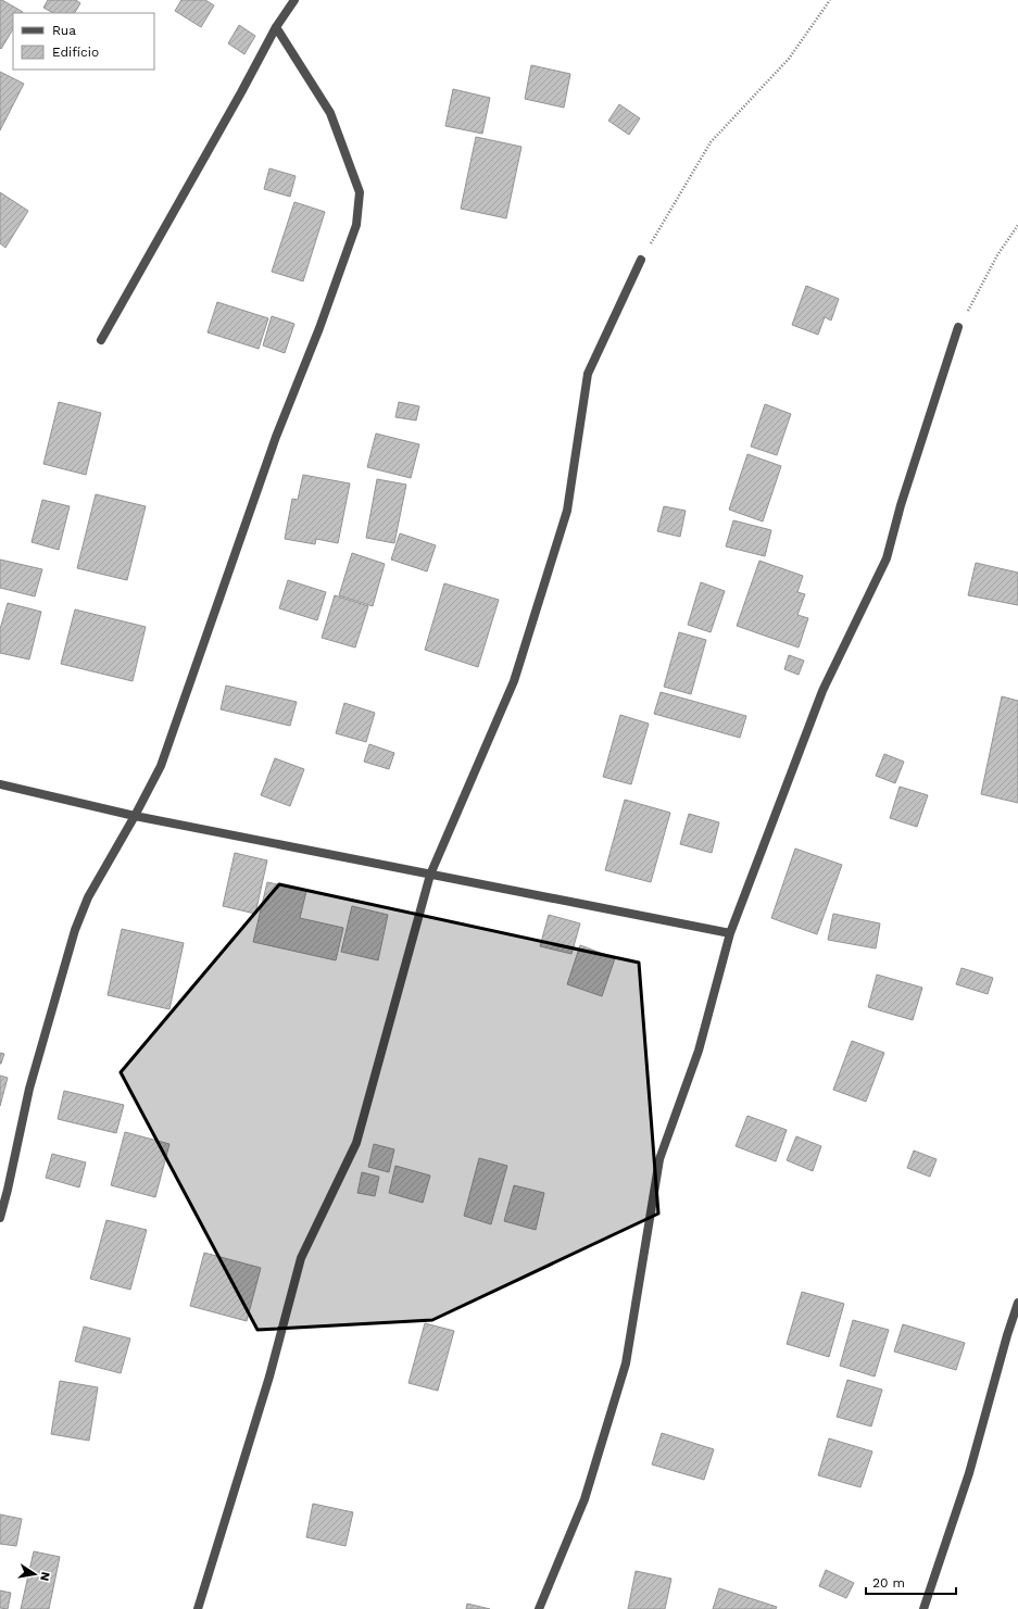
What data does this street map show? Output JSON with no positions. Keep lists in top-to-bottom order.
{
  "legend": ["Rua", "Edifício"],
  "scale_bar": "20 m",
  "north": "right"
}
